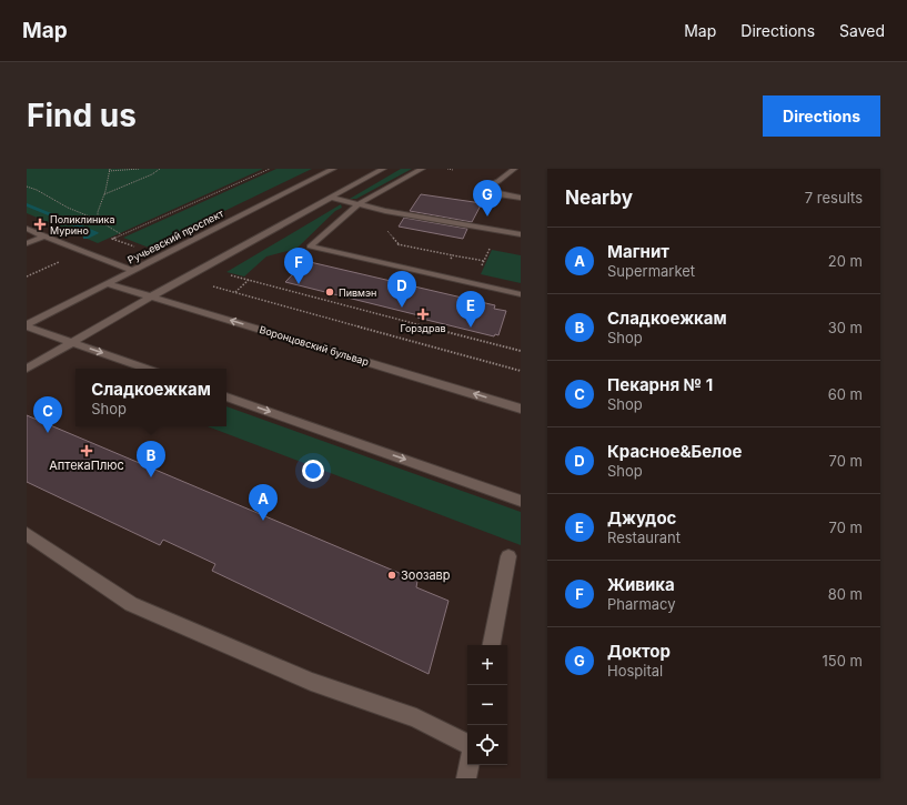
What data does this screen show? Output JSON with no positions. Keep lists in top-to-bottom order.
{
  "streets": {
    "street": ["Ручьевский проспект", "Воронцовский бульвар"]
  },
  "crossings": [
    ["Ручьевский проспект", "Воронцовский бульвар"]
  ],
  "places": {
    "health": ["Поликлиника Мурино", "Горздрав", "АптекаПлюс"],
    "other": ["Пивмэн", "Зоозавр"]
  },
  "page": {
    "header": "Map",
    "nav": ["Map", "Directions", "Saved"],
    "buttons": "Directions",
    "title": "Find us",
    "heading": ["Nearby", "7 results"],
    "pins": [
      "G",
      "F",
      "D",
      "E",
      "C",
      "B",
      "A"
    ],
    "list": [
      {
        "mark": "A",
        "name": "Магнит",
        "note": "Supermarket",
        "value": "20 m"
      },
      {
        "mark": "B",
        "name": "Сладкоежкам",
        "note": "Shop",
        "value": "30 m"
      },
      {
        "mark": "C",
        "name": "Пекарня № 1",
        "note": "Shop",
        "value": "60 m"
      },
      {
        "mark": "D",
        "name": "Красное&Белое",
        "note": "Shop",
        "value": "70 m"
      },
      {
        "mark": "E",
        "name": "Джудос",
        "note": "Restaurant",
        "value": "70 m"
      },
      {
        "mark": "F",
        "name": "Живика",
        "note": "Pharmacy",
        "value": "80 m"
      },
      {
        "mark": "G",
        "name": "Доктор",
        "note": "Hospital",
        "value": "150 m"
      }
    ],
    "popup": ["Сладкоежкам", "Shop"],
    "map_buttons": ["+", "−"]
  }
}
